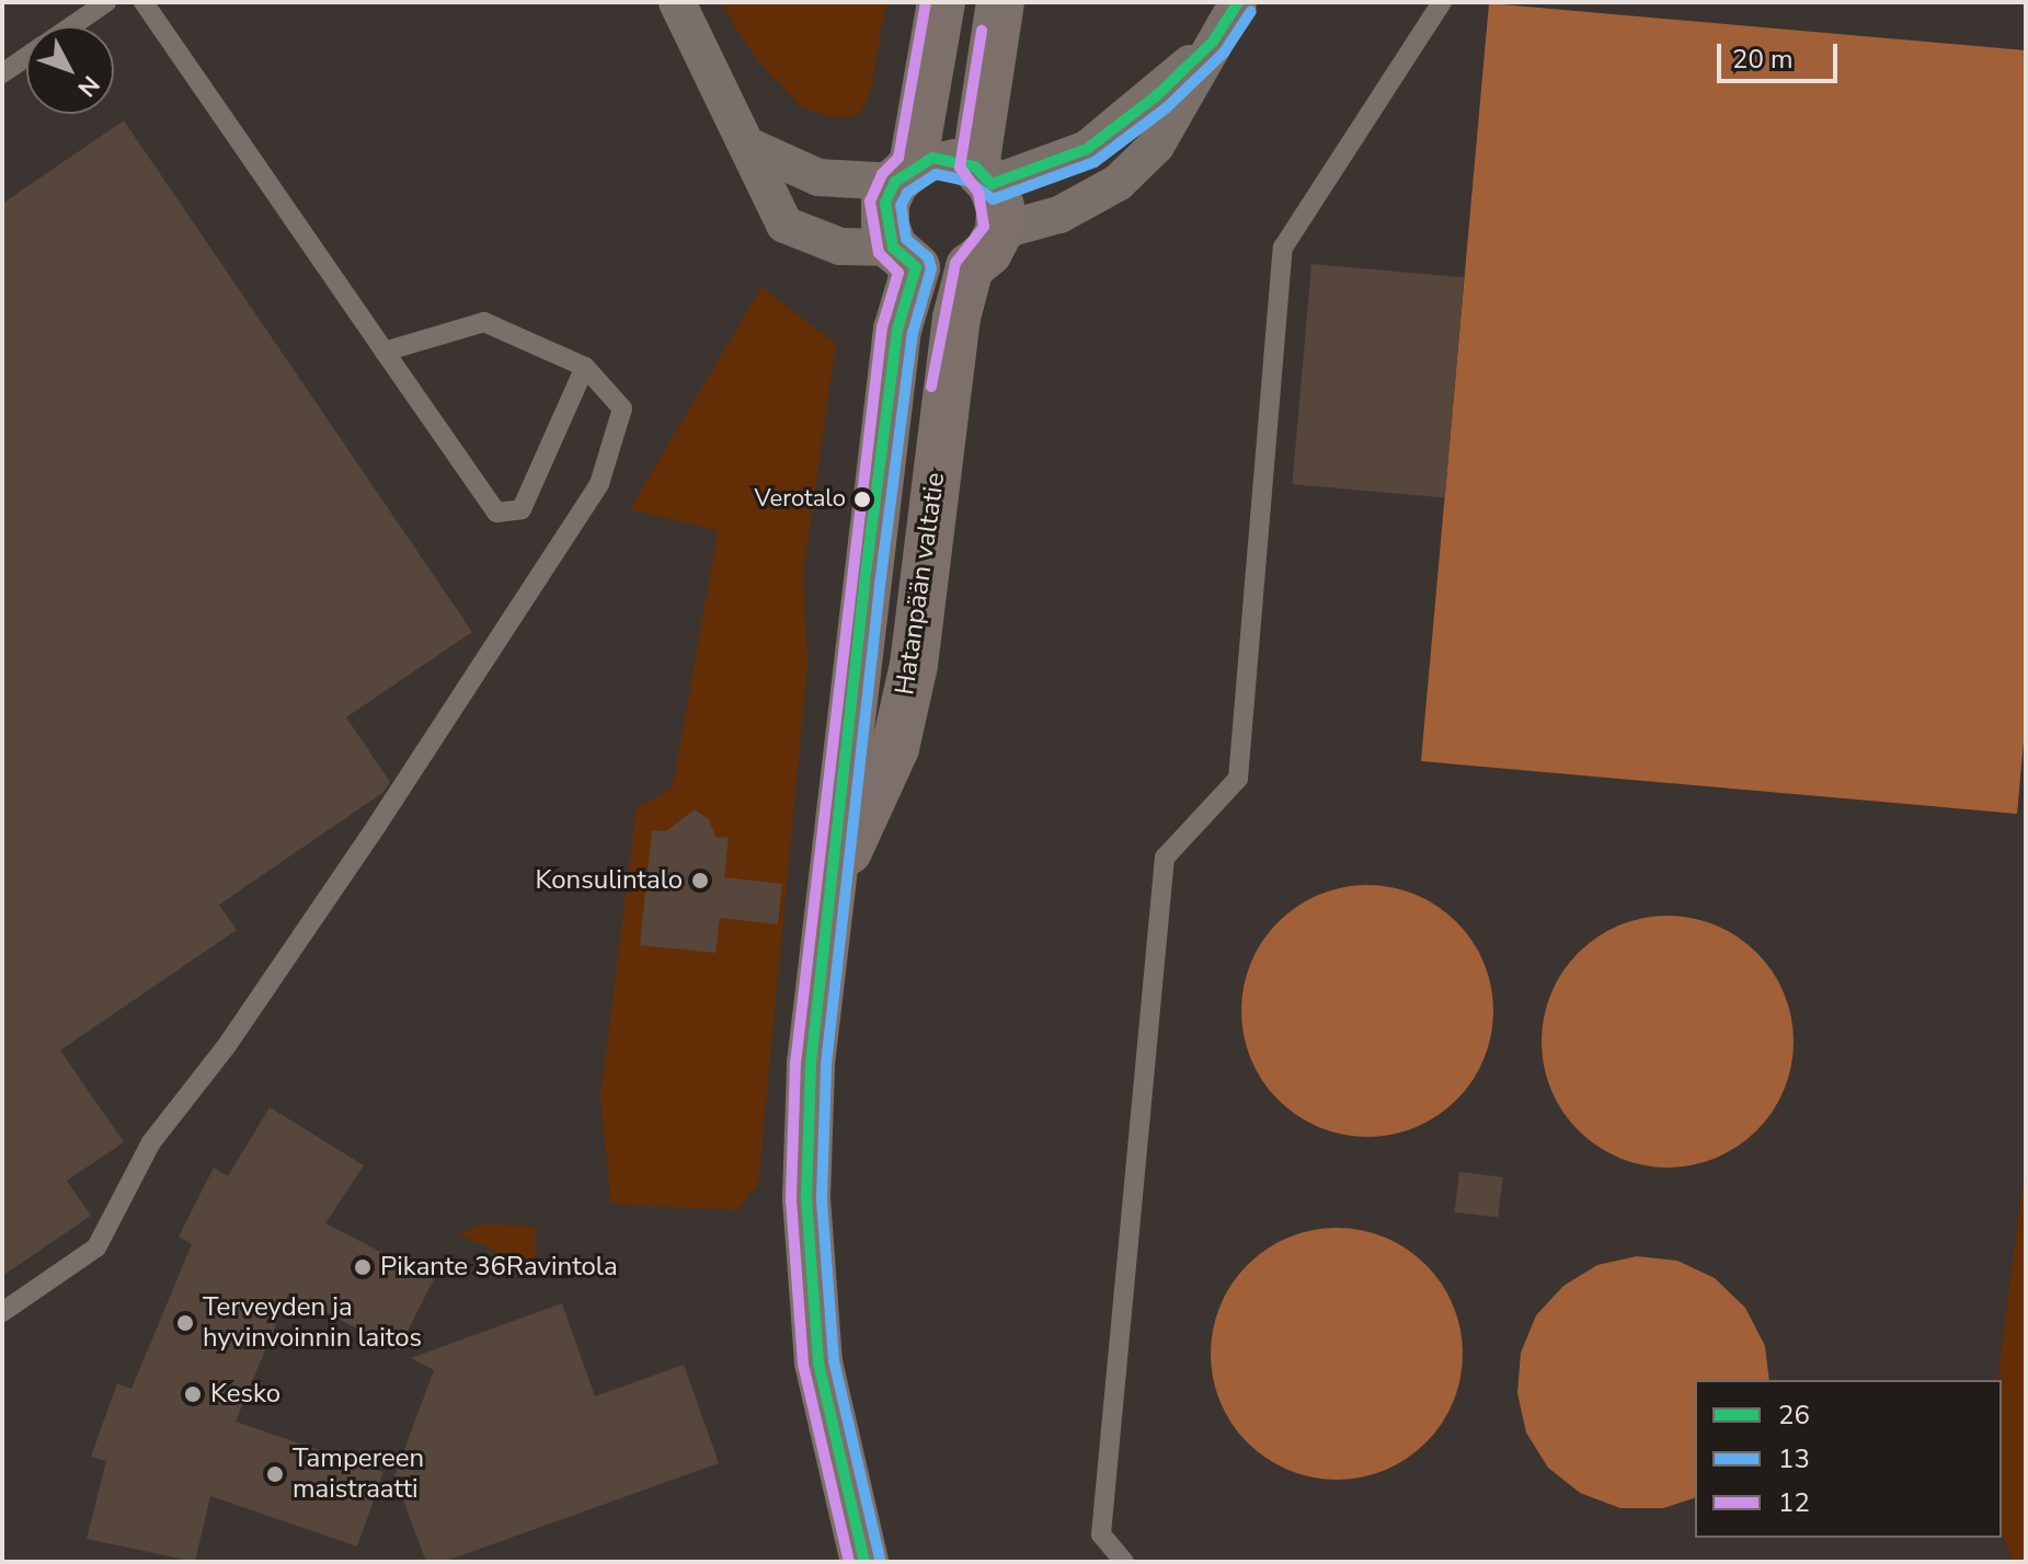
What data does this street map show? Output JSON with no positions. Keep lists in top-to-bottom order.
{
  "streets": {
    "main road": ["Hatanpään valtatie"]
  },
  "places": [
    "Verotalo",
    "Konsulintalo",
    "Pikante 36Ravintola",
    "Terveyden ja hyvinvoinnin laitos",
    "Kesko",
    "Tampereen maistraatti"
  ],
  "lines": ["transit line 26", "transit line 12", "transit line 13"],
  "legend": ["26", "13", "12"],
  "scale_bar": "20 m",
  "north": "bottom right"
}
